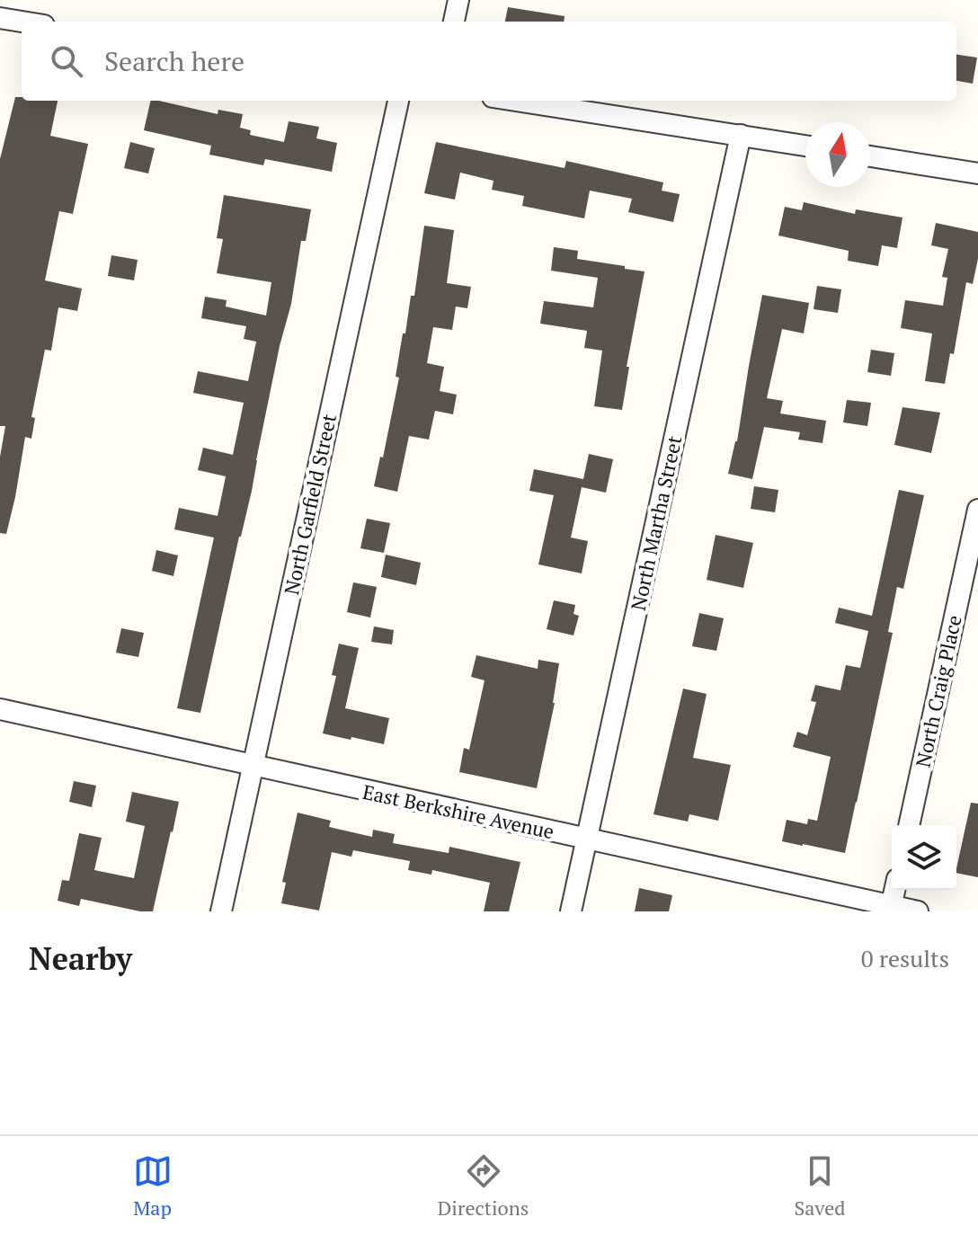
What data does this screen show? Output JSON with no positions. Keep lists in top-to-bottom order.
{
  "streets": {
    "street": [
      "North Garfield Street",
      "North Martha Street",
      "North Craig Place",
      "East Berkshire Avenue"
    ]
  },
  "crossings": [
    ["North Garfield Street", "East Berkshire Avenue"],
    ["North Martha Street", "East Berkshire Avenue"]
  ],
  "north": "top",
  "page": {
    "search": "Search here",
    "heading": ["Nearby", "0 results"],
    "nav": ["Map", "Directions", "Saved"]
  }
}
